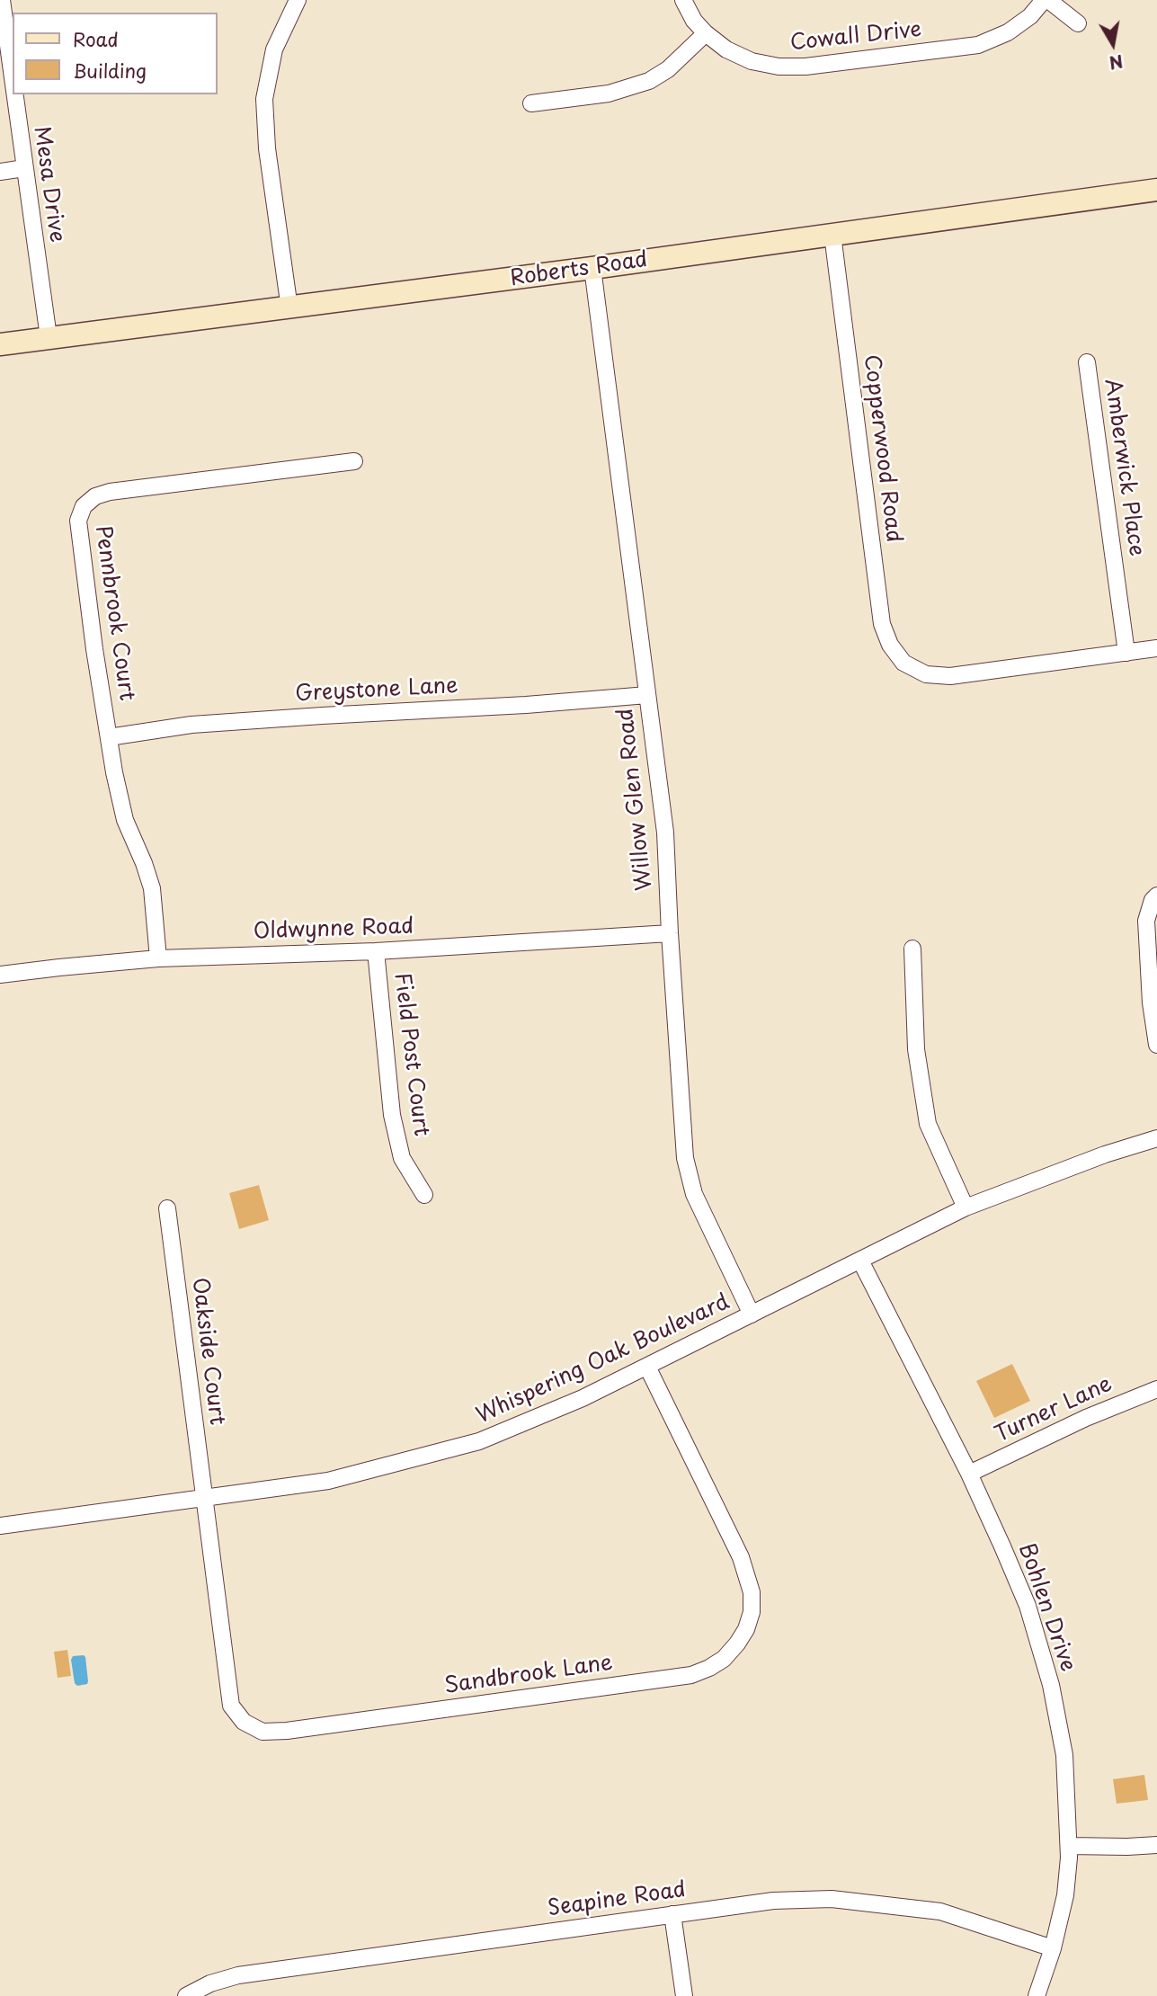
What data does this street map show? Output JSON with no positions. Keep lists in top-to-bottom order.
{
  "streets": {
    "main road": ["Roberts Road"],
    "street": [
      "Cowall Drive",
      "Mesa Drive",
      "Copperwood Road",
      "Amberwick Place",
      "Pennbrook Court",
      "Greystone Lane",
      "Willow Glen Road",
      "Oldwynne Road",
      "Field Post Court",
      "Oakside Court",
      "Whispering Oak Boulevard",
      "Turner Lane",
      "Bohlen Drive",
      "Sandbrook Lane",
      "Seapine Road"
    ]
  },
  "crossings": [
    ["Mesa Drive", "Roberts Road"],
    ["Roberts Road", "Copperwood Road"],
    ["Roberts Road", "Willow Glen Road"],
    ["Copperwood Road", "Amberwick Place"],
    ["Pennbrook Court", "Greystone Lane"],
    ["Pennbrook Court", "Oldwynne Road"],
    ["Greystone Lane", "Willow Glen Road"],
    ["Willow Glen Road", "Oldwynne Road"],
    ["Willow Glen Road", "Whispering Oak Boulevard"],
    ["Oldwynne Road", "Field Post Court"],
    ["Oakside Court", "Whispering Oak Boulevard"],
    ["Oakside Court", "Sandbrook Lane"],
    ["Whispering Oak Boulevard", "Bohlen Drive"],
    ["Whispering Oak Boulevard", "Sandbrook Lane"],
    ["Turner Lane", "Bohlen Drive"],
    ["Bohlen Drive", "Seapine Road"]
  ],
  "legend": ["Road", "Building"],
  "north": "bottom"
}
